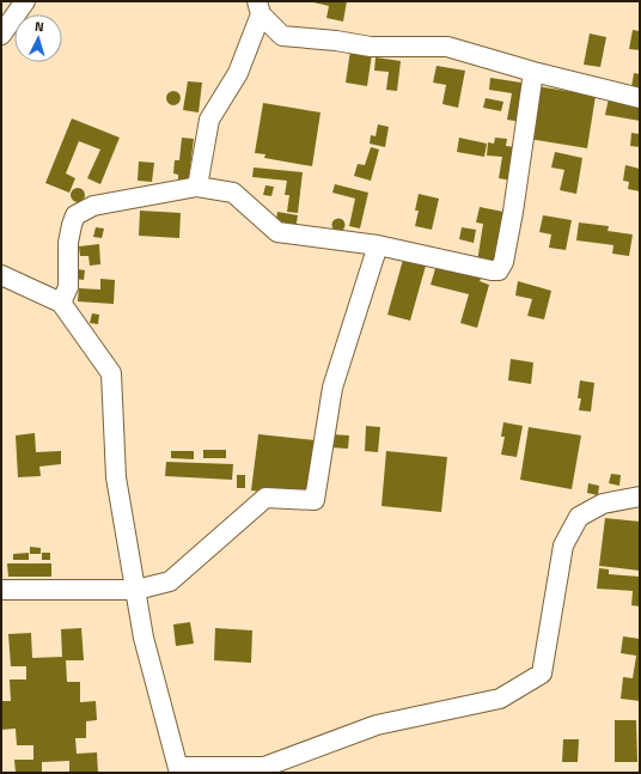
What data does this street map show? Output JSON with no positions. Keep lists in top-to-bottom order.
{
  "north": "top"
}
